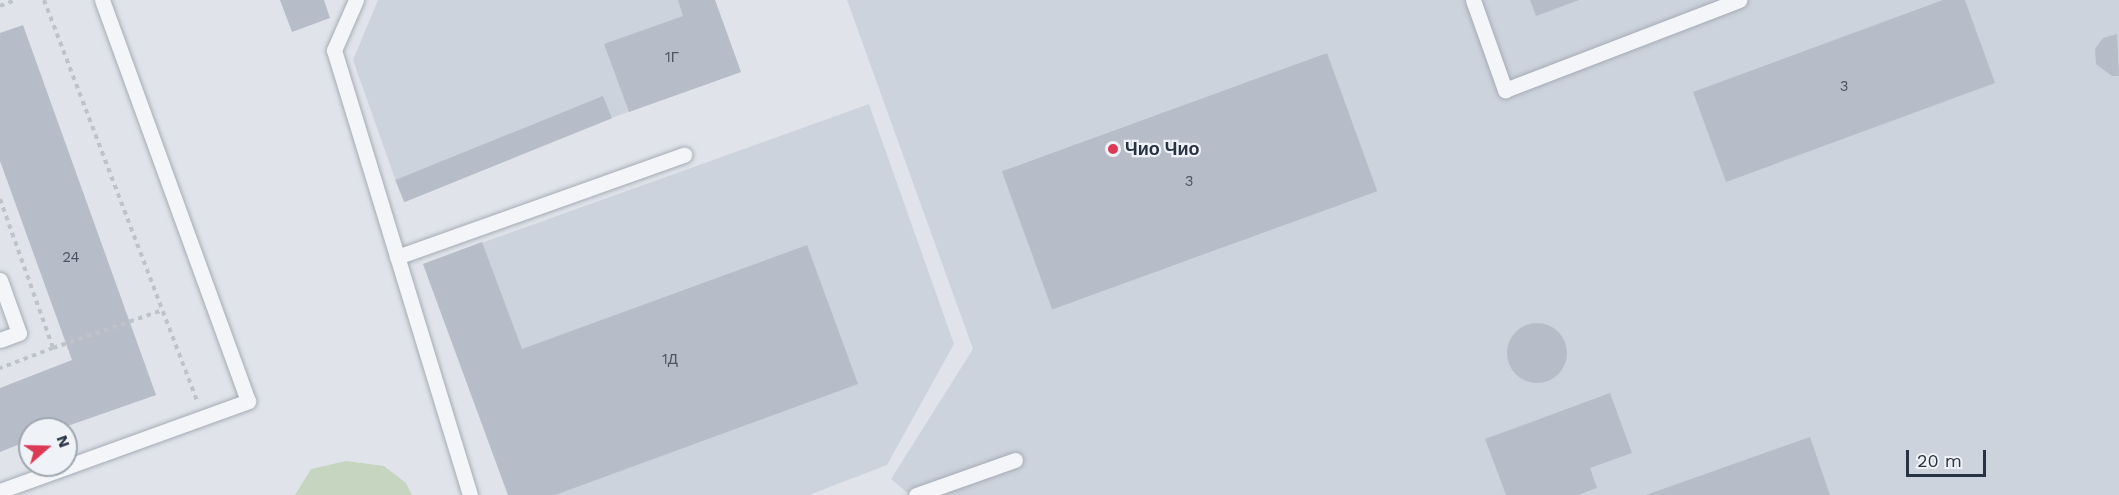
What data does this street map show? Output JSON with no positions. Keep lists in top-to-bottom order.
{
  "places": ["Чио Чио"],
  "house_numbers": [
    "1Г",
    "3",
    "3",
    "24",
    "1Д"
  ],
  "scale_bar": "20 m",
  "north": "right"
}
